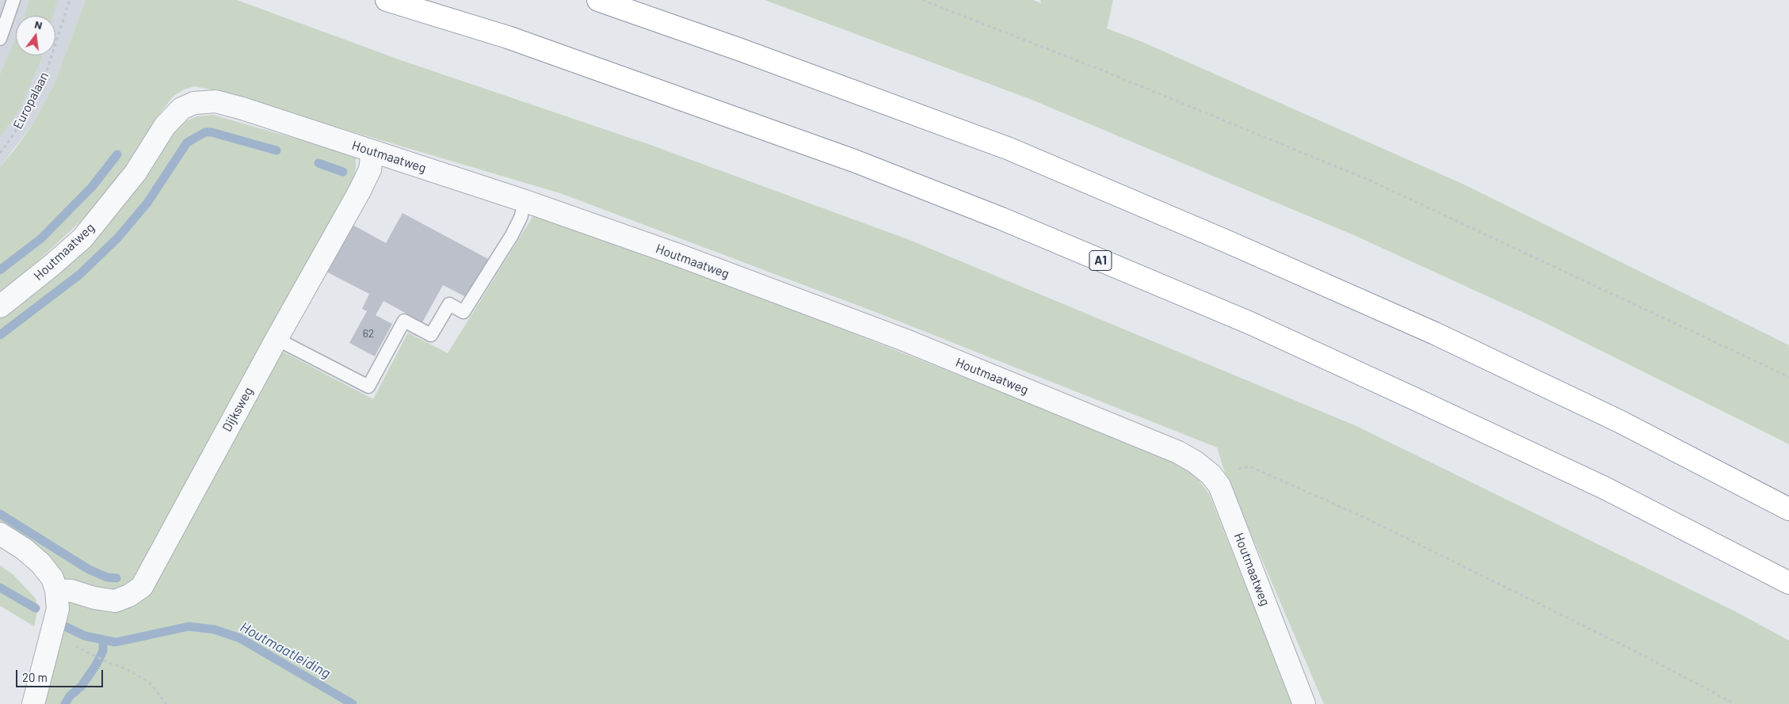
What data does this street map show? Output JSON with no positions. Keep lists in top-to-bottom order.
{
  "streets": {
    "highway": ["A1"],
    "street": ["Houtmaatweg", "Dijksweg"],
    "path": ["Europalaan"]
  },
  "crossings": [
    ["Houtmaatweg", "Dijksweg"]
  ],
  "water": ["Houtmaatleiding"],
  "house_numbers": ["62"],
  "scale_bar": "20 m",
  "north": "top"
}
